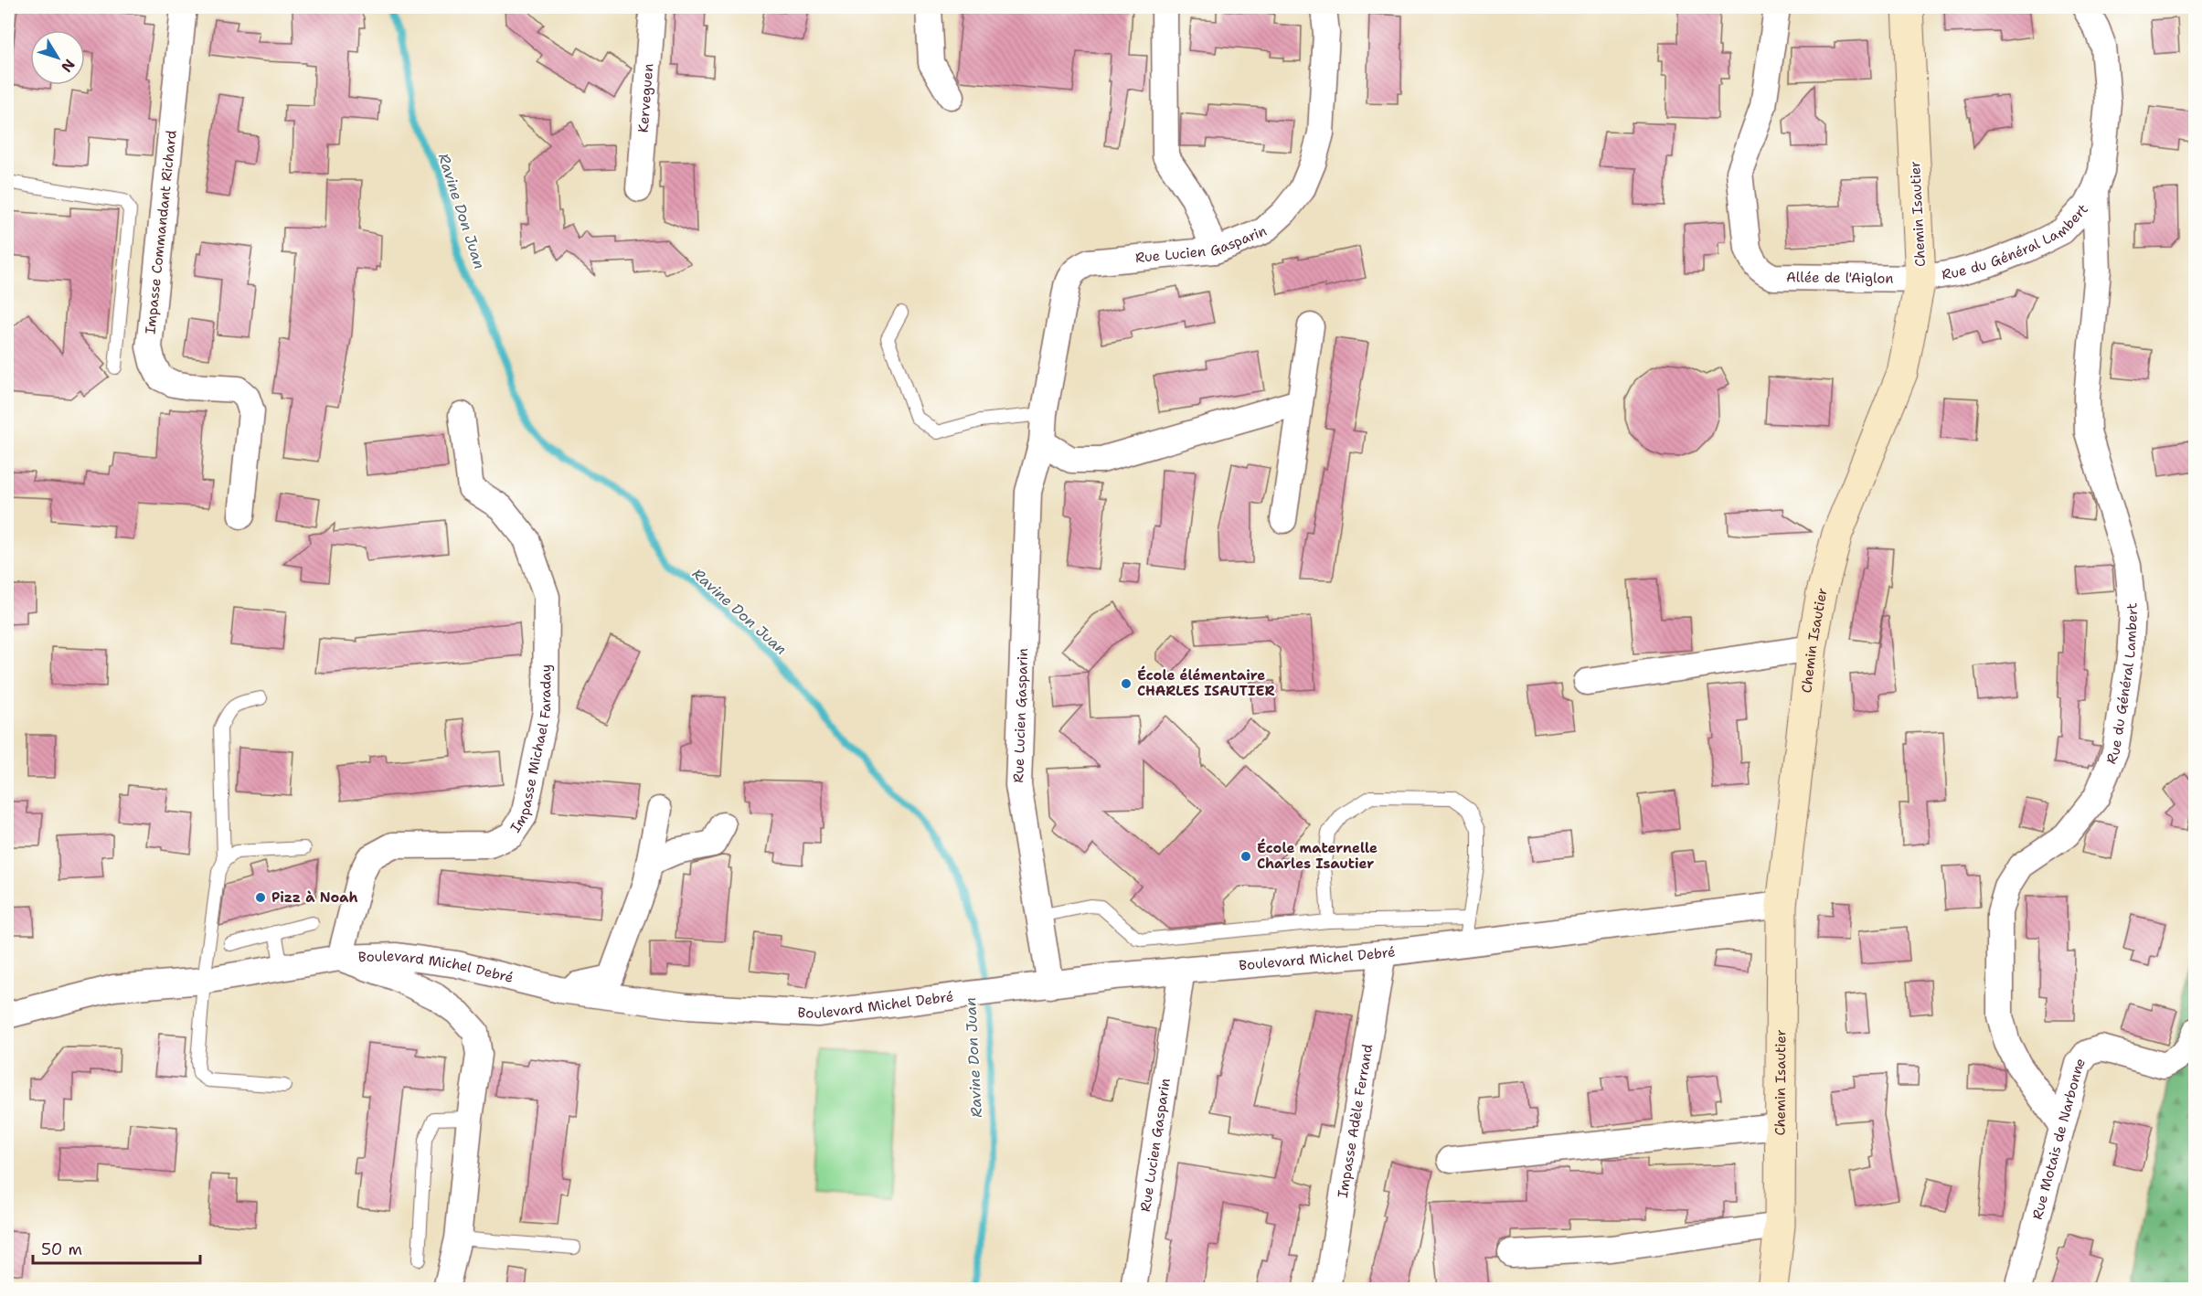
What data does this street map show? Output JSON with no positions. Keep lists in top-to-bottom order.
{
  "streets": {
    "main road": ["Chemin Isautier"],
    "street": [
      "Kerveguen",
      "Impasse Commandant Richard",
      "Rue du Général Lambert",
      "Rue Lucien Gasparin",
      "Allée de l'Aiglon",
      "Impasse Michael Faraday",
      "Boulevard Michel Debré",
      "Impasse Adèle Ferrand",
      "Rue Motais de Narbonne"
    ]
  },
  "crossings": [
    ["Chemin Isautier", "Rue du Général Lambert"],
    ["Chemin Isautier", "Allée de l'Aiglon"],
    ["Chemin Isautier", "Boulevard Michel Debré"],
    ["Rue du Général Lambert", "Allée de l'Aiglon"],
    ["Rue du Général Lambert", "Rue Motais de Narbonne"],
    ["Rue Lucien Gasparin", "Boulevard Michel Debré"],
    ["Impasse Michael Faraday", "Boulevard Michel Debré"],
    ["Boulevard Michel Debré", "Impasse Adèle Ferrand"]
  ],
  "water": ["Ravine Don Juan"],
  "places": ["École élémentaire CHARLES ISAUTIER", "École maternelle Charles Isautier", "Pizz à Noah"],
  "scale_bar": "50 m",
  "north": "bottom right"
}
